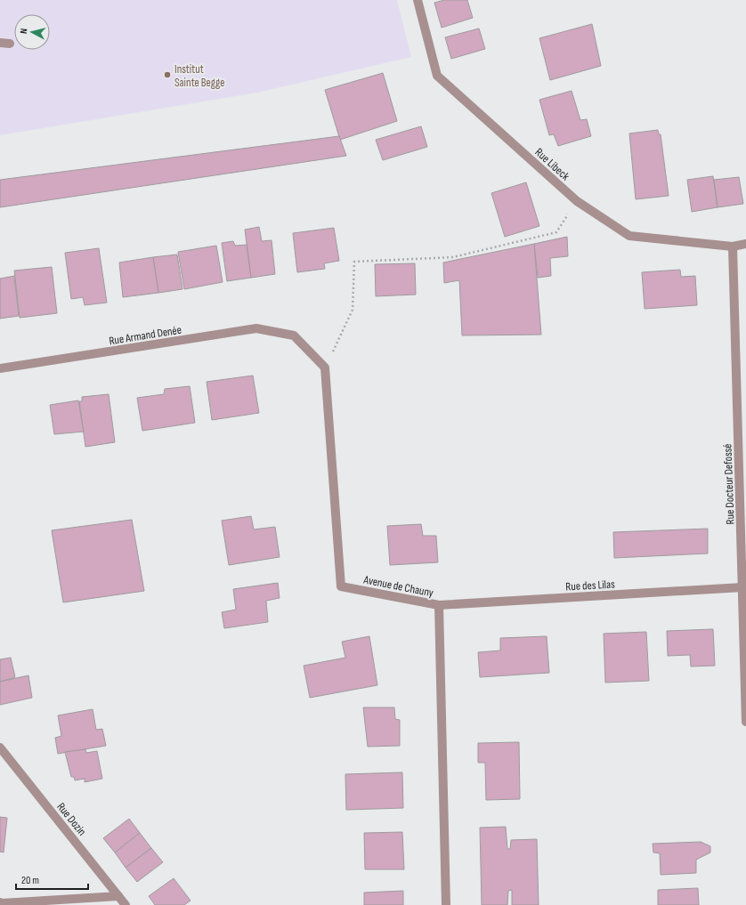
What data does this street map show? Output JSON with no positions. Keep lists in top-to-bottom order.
{
  "streets": {
    "street": [
      "Rue Libeck",
      "Rue Armand Denée",
      "Rue Docteur Defossé",
      "Rue des Lilas",
      "Avenue de Chauny",
      "Rue Dozin"
    ]
  },
  "crossings": [
    ["Rue Libeck", "Rue Docteur Defossé"],
    ["Rue Armand Denée", "Avenue de Chauny"],
    ["Rue Docteur Defossé", "Rue des Lilas"],
    ["Rue des Lilas", "Avenue de Chauny"]
  ],
  "places": ["Institut Sainte Begge"],
  "scale_bar": "20 m",
  "north": "left"
}
